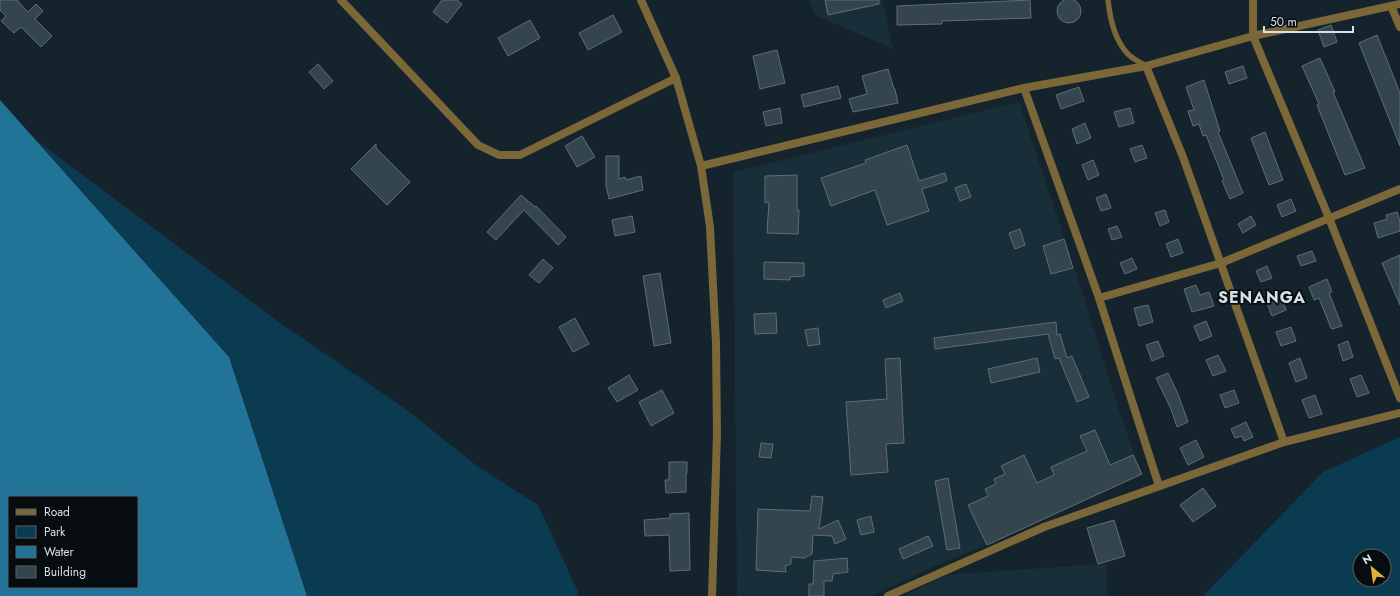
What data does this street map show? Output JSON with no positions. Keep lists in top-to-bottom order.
{
  "districts": ["SENANGA"],
  "legend": [
    "Road",
    "Park",
    "Water",
    "Building"
  ],
  "scale_bar": "50 m",
  "north": "top left"
}
